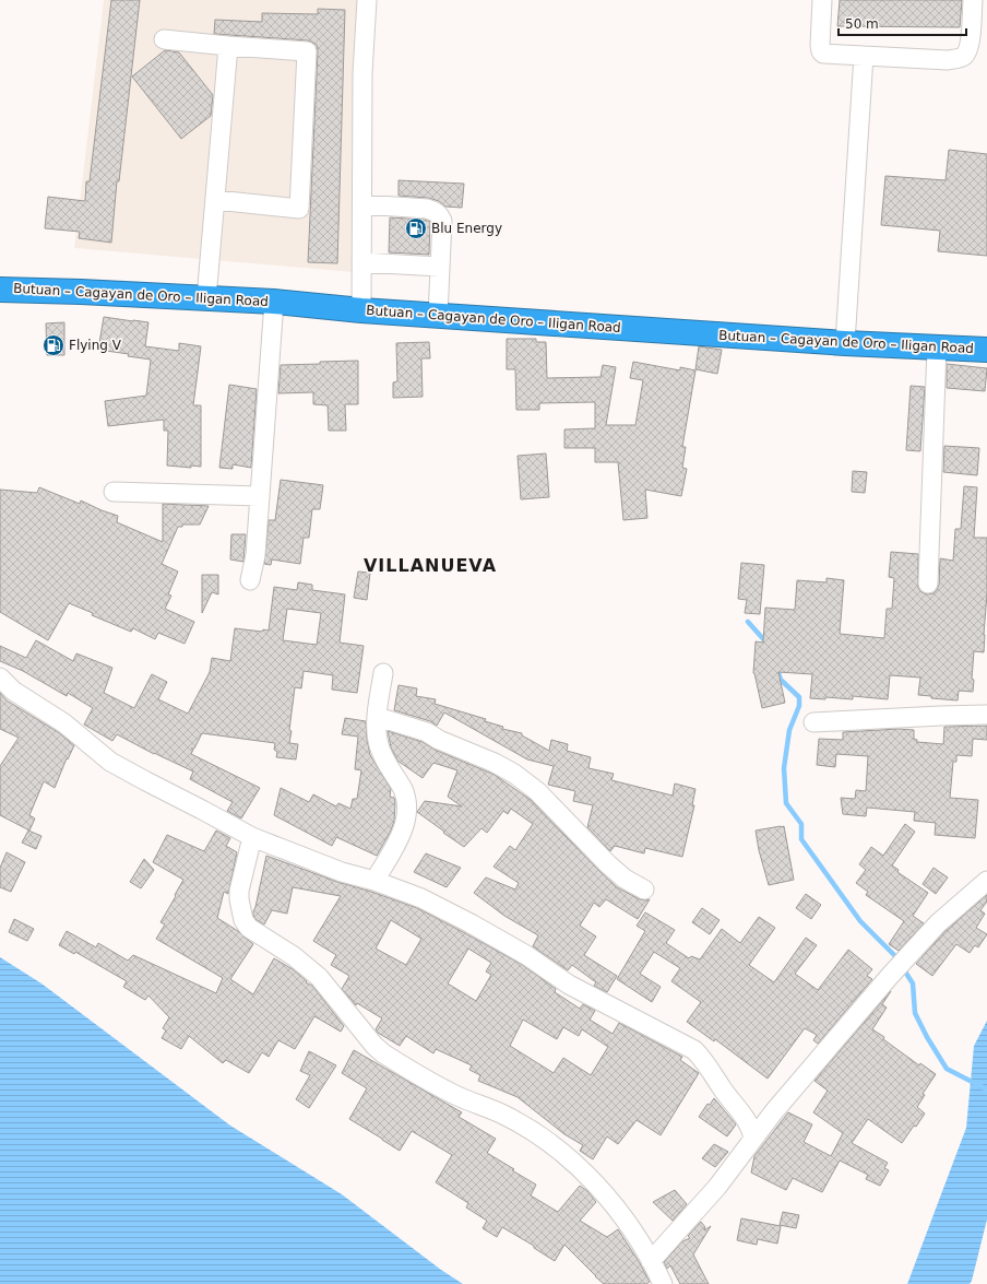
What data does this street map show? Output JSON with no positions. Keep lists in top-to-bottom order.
{
  "streets": {
    "highway": ["Butuan – Cagayan de Oro – Iligan Road"]
  },
  "districts": ["VILLANUEVA"],
  "places": {
    "fuel station": ["Blu Energy", "Flying V"]
  },
  "scale_bar": "50 m"
}
